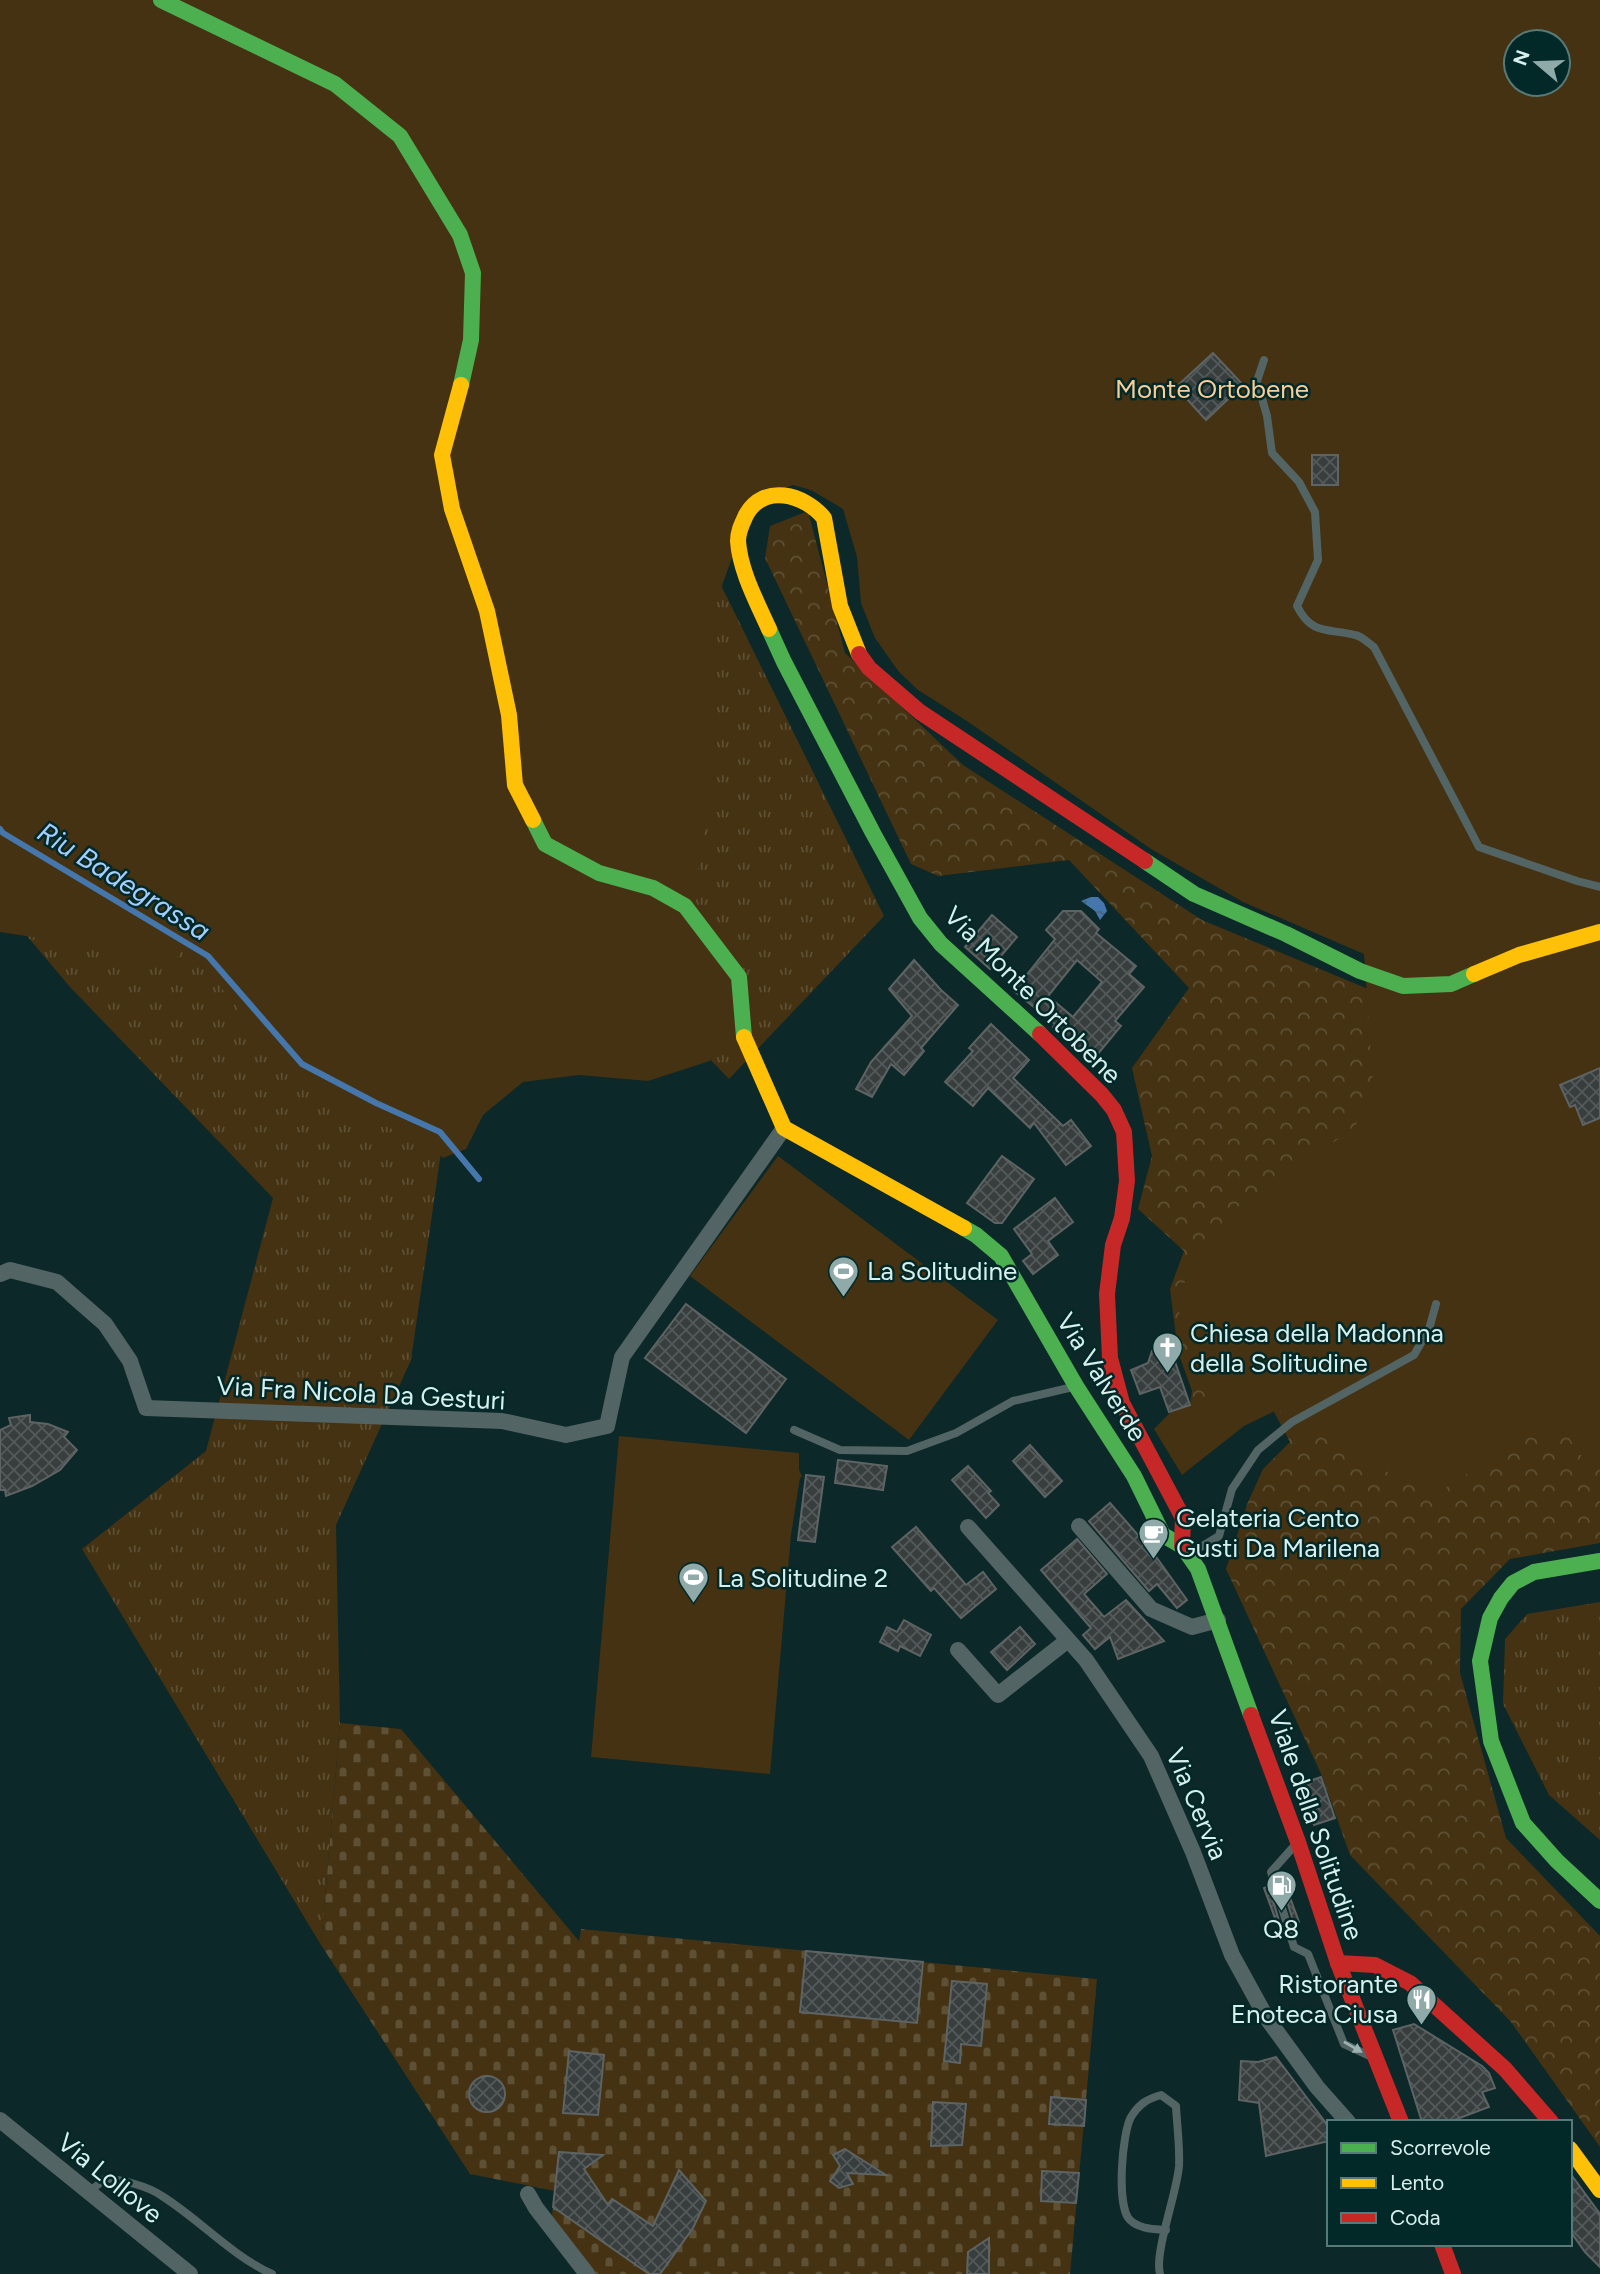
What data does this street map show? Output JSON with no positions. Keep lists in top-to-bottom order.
{
  "streets": {
    "street": [
      "Via Monte Ortobene",
      "Via Valverde",
      "Via Fra Nicola Da Gesturi",
      "Via Cervia",
      "Viale della Solitudine",
      "Via Lollove"
    ]
  },
  "crossings": [
    ["Via Monte Ortobene", "Via Valverde"],
    ["Via Monte Ortobene", "Viale della Solitudine"],
    ["Via Valverde", "Via Fra Nicola Da Gesturi"],
    ["Via Valverde", "Viale della Solitudine"]
  ],
  "water": ["Riu Badegrassa"],
  "parks": ["Monte Ortobene"],
  "places": {
    "sports": ["La Solitudine", "La Solitudine 2"],
    "church": ["Chiesa della Madonna della Solitudine"],
    "cafe": ["Gelateria Cento Gusti Da Marilena"],
    "fuel station": ["Q8"],
    "restaurant": ["Ristorante Enoteca Ciusa"]
  },
  "legend": ["Scorrevole", "Lento", "Coda"],
  "north": "left"
}
